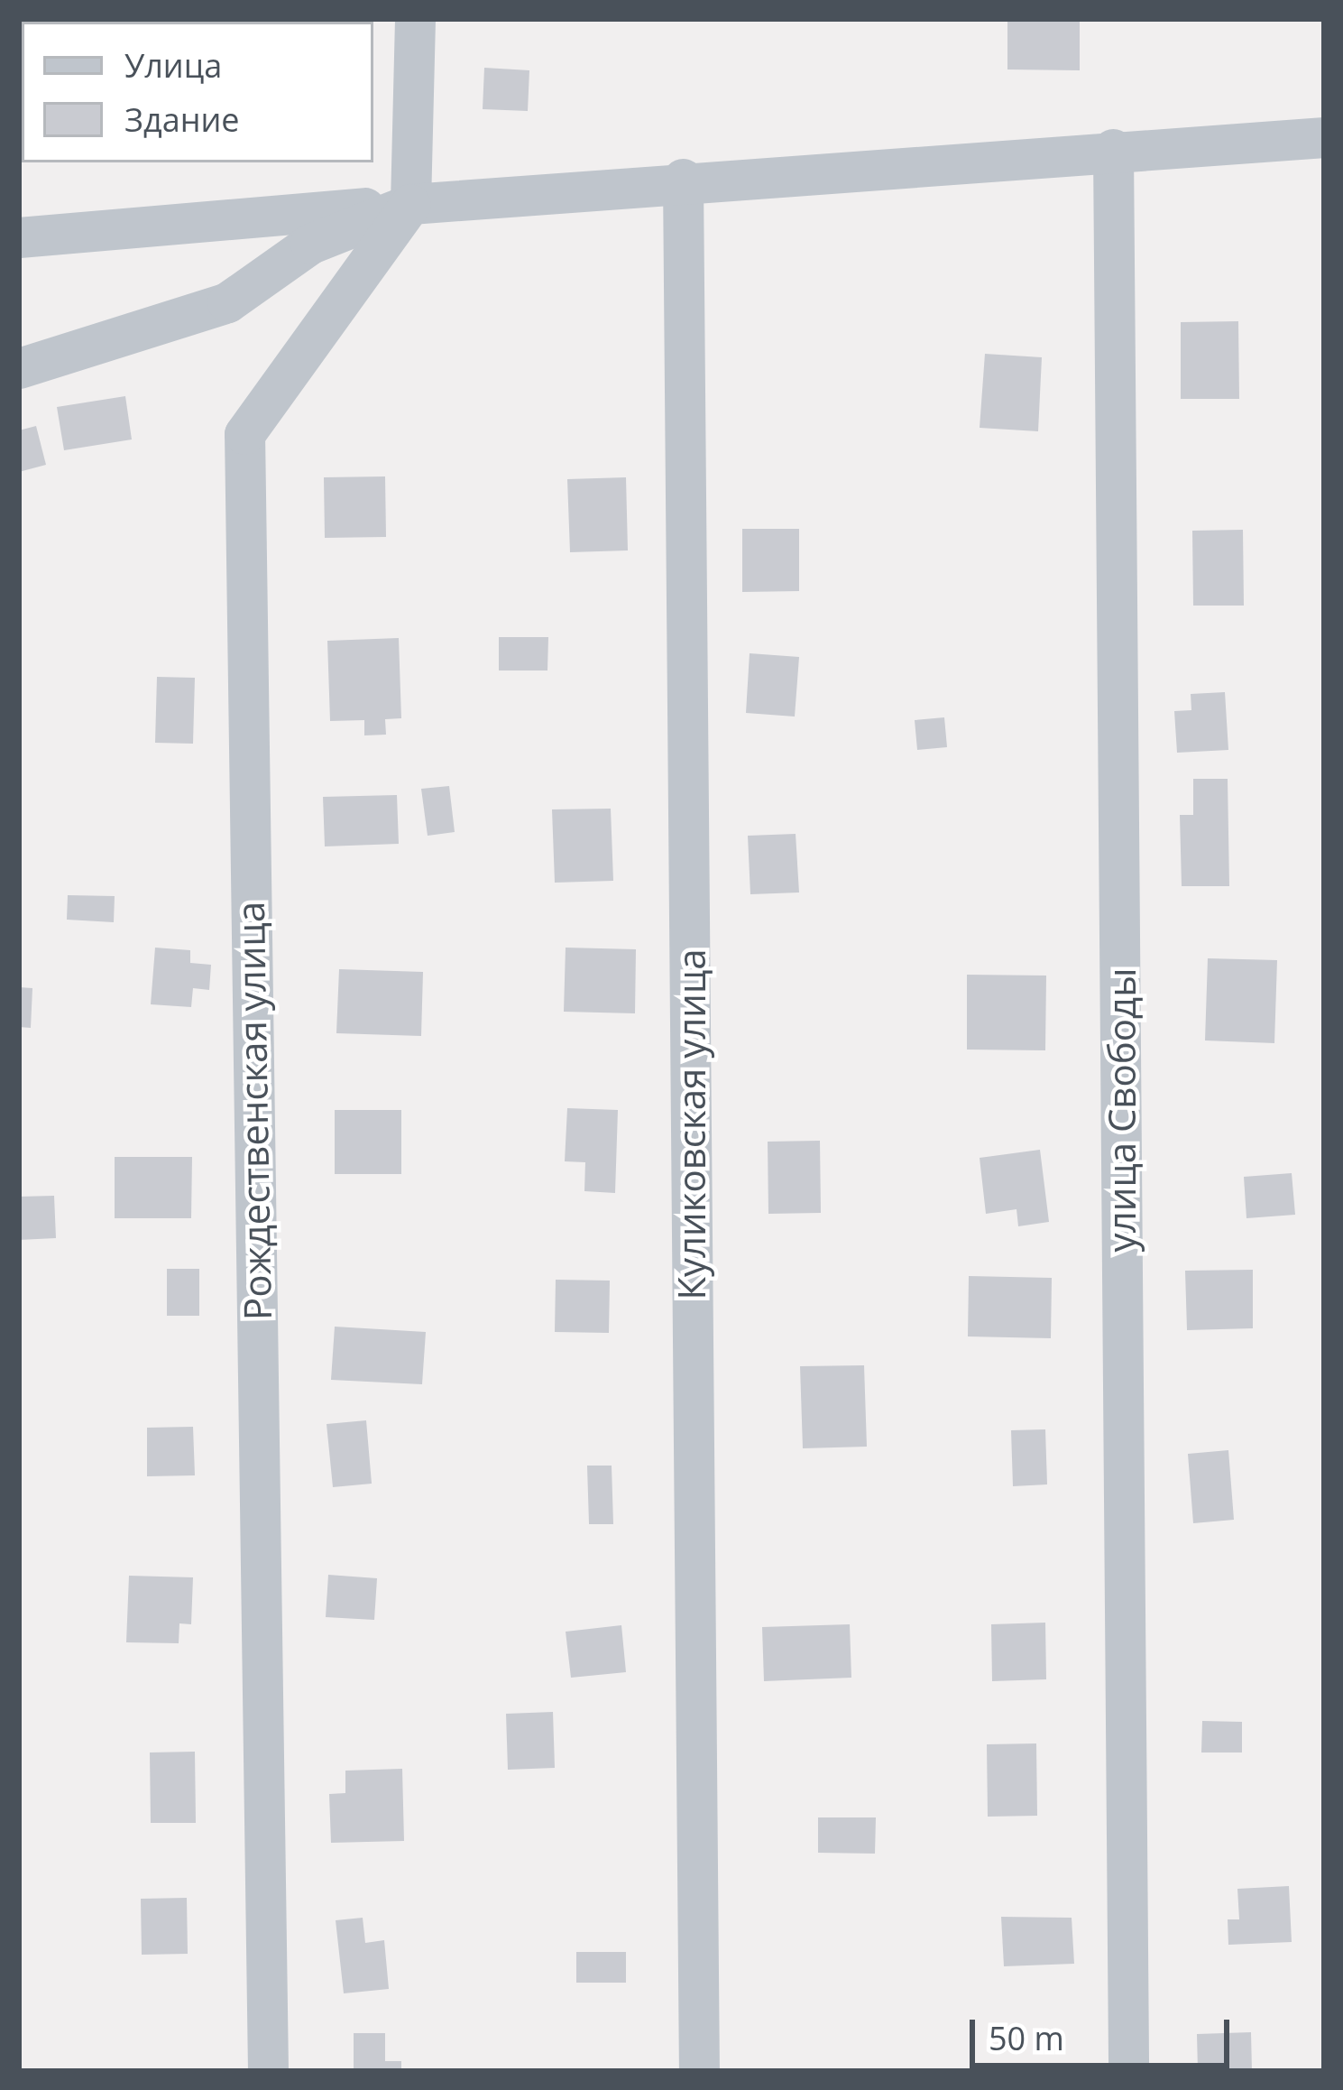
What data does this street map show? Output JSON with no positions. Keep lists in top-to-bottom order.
{
  "streets": {
    "street": ["улица Свободы", "Рождественская улица", "Куликовская улица"]
  },
  "legend": ["Улица", "Здание"],
  "scale_bar": "50 m"
}
